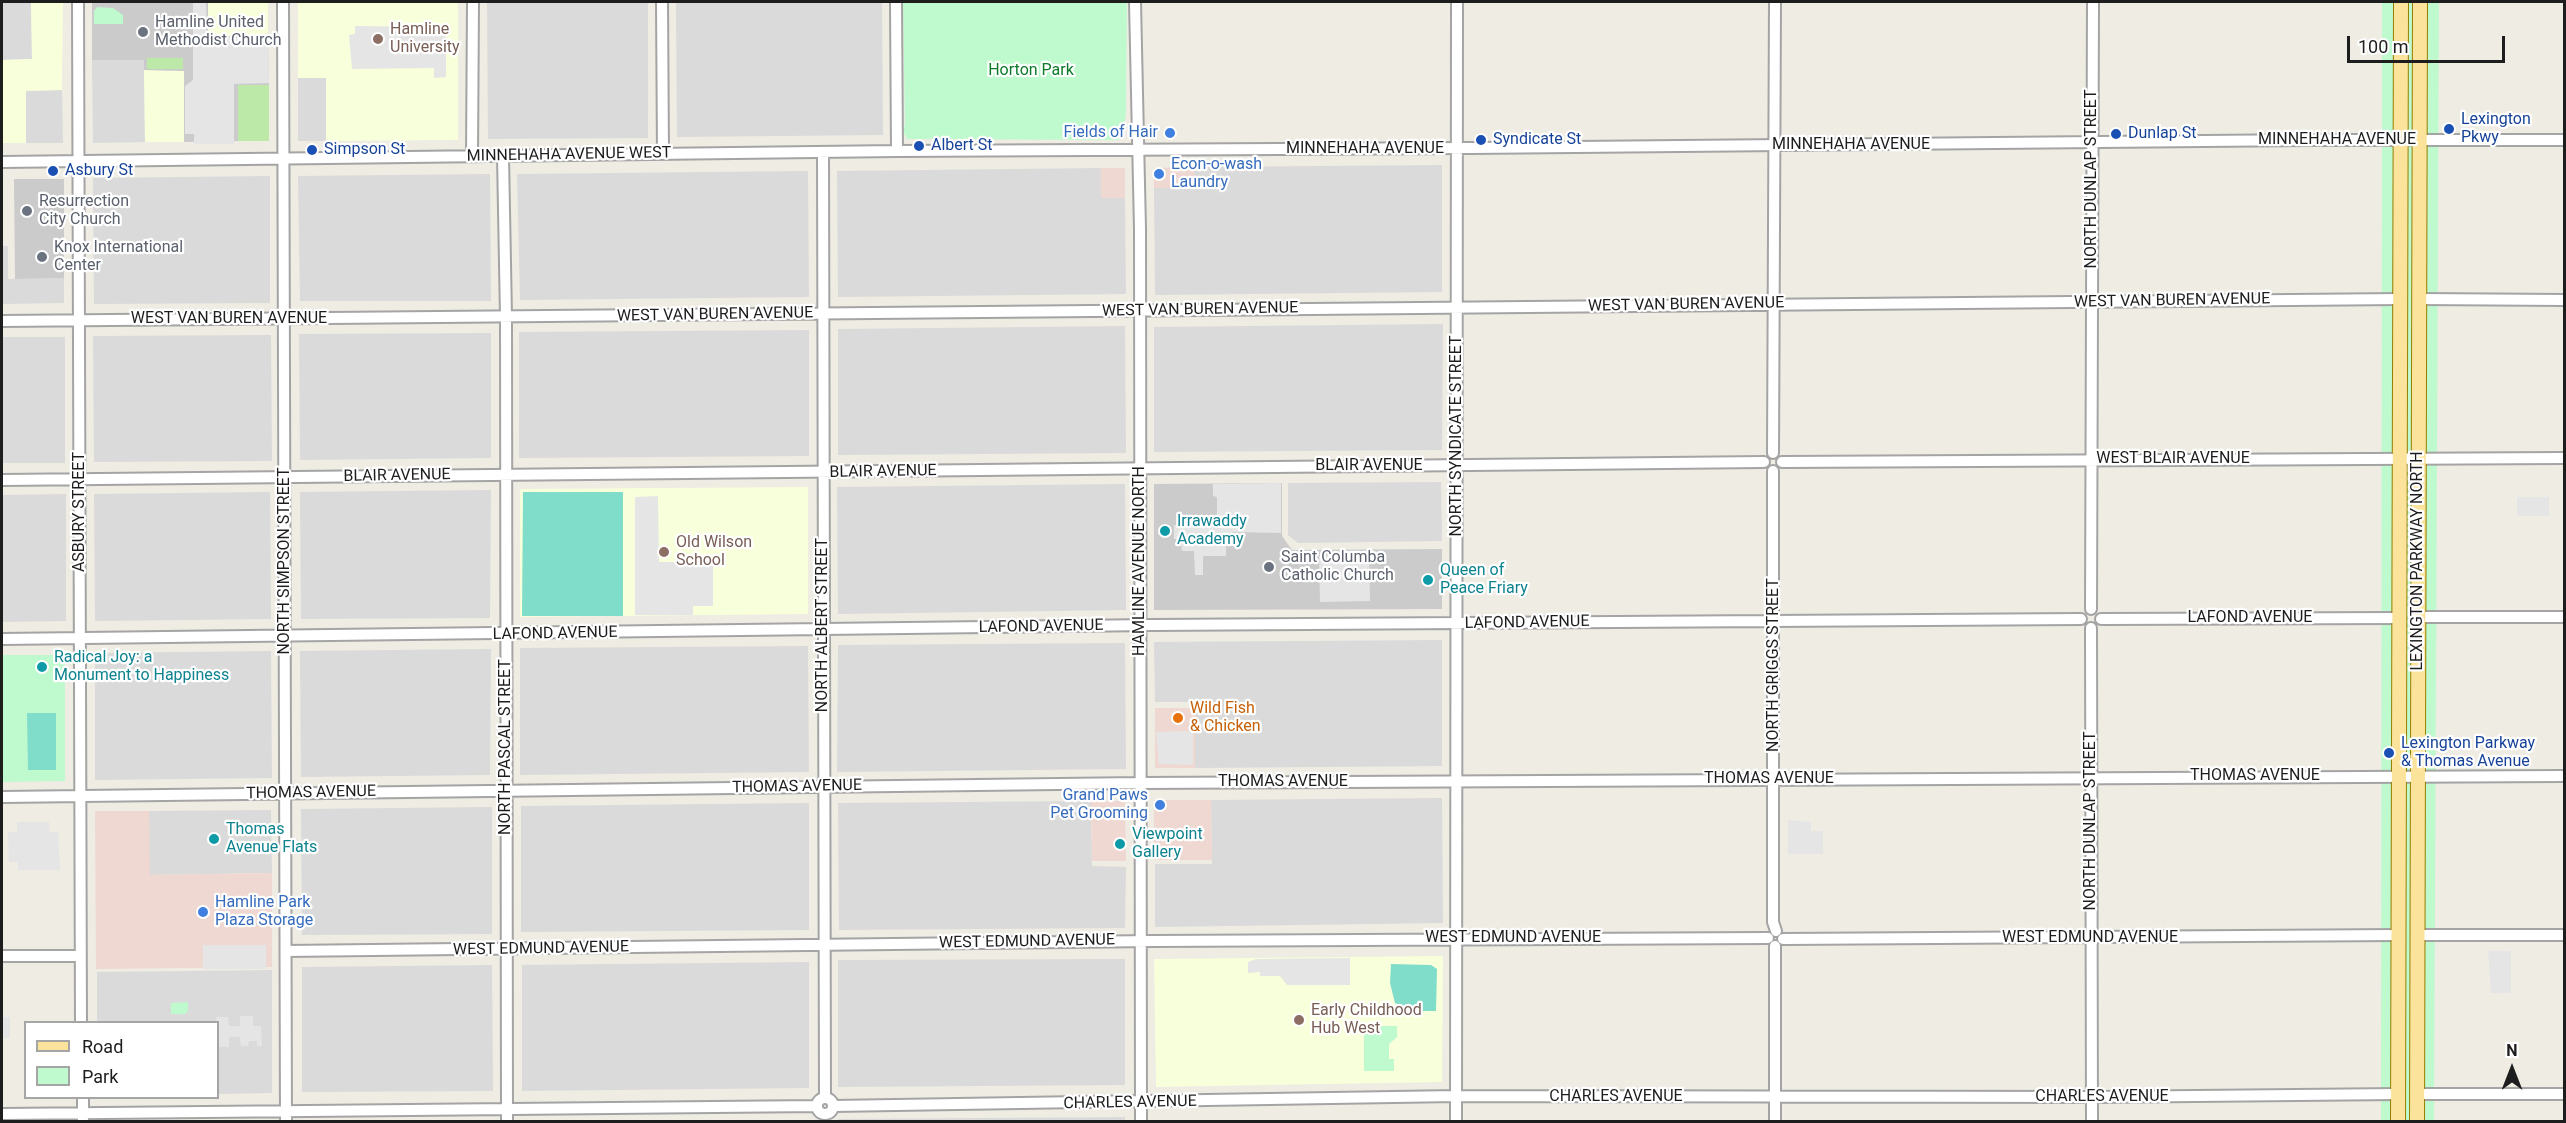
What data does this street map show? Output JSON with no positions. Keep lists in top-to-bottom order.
{
  "streets": {
    "main road": ["LEXINGTON PARKWAY NORTH"],
    "street": [
      "MINNEHAHA AVENUE",
      "MINNEHAHA AVENUE WEST",
      "NORTH DUNLAP STREET",
      "WEST VAN BUREN AVENUE",
      "NORTH SYNDICATE STREET",
      "WEST BLAIR AVENUE",
      "BLAIR AVENUE",
      "ASBURY STREET",
      "NORTH SIMPSON STREET",
      "HAMLINE AVENUE NORTH",
      "LAFOND AVENUE",
      "NORTH ALBERT STREET",
      "NORTH GRIGGS STREET",
      "NORTH PASCAL STREET",
      "THOMAS AVENUE",
      "WEST EDMUND AVENUE",
      "CHARLES AVENUE"
    ]
  },
  "crossings": [
    ["MINNEHAHA AVENUE", "MINNEHAHA AVENUE WEST"],
    ["MINNEHAHA AVENUE", "NORTH DUNLAP STREET"],
    ["MINNEHAHA AVENUE", "NORTH SYNDICATE STREET"],
    ["MINNEHAHA AVENUE", "HAMLINE AVENUE NORTH"],
    ["MINNEHAHA AVENUE", "LEXINGTON PARKWAY NORTH"],
    ["MINNEHAHA AVENUE WEST", "ASBURY STREET"],
    ["MINNEHAHA AVENUE WEST", "NORTH SIMPSON STREET"],
    ["MINNEHAHA AVENUE WEST", "HAMLINE AVENUE NORTH"],
    ["MINNEHAHA AVENUE WEST", "NORTH ALBERT STREET"],
    ["MINNEHAHA AVENUE WEST", "NORTH PASCAL STREET"],
    ["NORTH DUNLAP STREET", "WEST VAN BUREN AVENUE"],
    ["NORTH DUNLAP STREET", "WEST BLAIR AVENUE"],
    ["NORTH DUNLAP STREET", "LAFOND AVENUE"],
    ["NORTH DUNLAP STREET", "THOMAS AVENUE"],
    ["NORTH DUNLAP STREET", "WEST EDMUND AVENUE"],
    ["NORTH DUNLAP STREET", "CHARLES AVENUE"],
    ["WEST VAN BUREN AVENUE", "NORTH SYNDICATE STREET"],
    ["WEST VAN BUREN AVENUE", "ASBURY STREET"],
    ["WEST VAN BUREN AVENUE", "NORTH SIMPSON STREET"],
    ["WEST VAN BUREN AVENUE", "HAMLINE AVENUE NORTH"],
    ["WEST VAN BUREN AVENUE", "LEXINGTON PARKWAY NORTH"],
    ["WEST VAN BUREN AVENUE", "NORTH ALBERT STREET"],
    ["WEST VAN BUREN AVENUE", "NORTH PASCAL STREET"],
    ["NORTH SYNDICATE STREET", "BLAIR AVENUE"],
    ["NORTH SYNDICATE STREET", "LAFOND AVENUE"],
    ["NORTH SYNDICATE STREET", "THOMAS AVENUE"],
    ["NORTH SYNDICATE STREET", "WEST EDMUND AVENUE"],
    ["NORTH SYNDICATE STREET", "CHARLES AVENUE"],
    ["WEST BLAIR AVENUE", "BLAIR AVENUE"],
    ["WEST BLAIR AVENUE", "LEXINGTON PARKWAY NORTH"],
    ["WEST BLAIR AVENUE", "NORTH GRIGGS STREET"],
    ["BLAIR AVENUE", "ASBURY STREET"],
    ["BLAIR AVENUE", "NORTH SIMPSON STREET"],
    ["BLAIR AVENUE", "HAMLINE AVENUE NORTH"],
    ["BLAIR AVENUE", "NORTH ALBERT STREET"],
    ["BLAIR AVENUE", "NORTH GRIGGS STREET"],
    ["BLAIR AVENUE", "NORTH PASCAL STREET"],
    ["ASBURY STREET", "LAFOND AVENUE"],
    ["ASBURY STREET", "THOMAS AVENUE"],
    ["NORTH SIMPSON STREET", "LAFOND AVENUE"],
    ["NORTH SIMPSON STREET", "THOMAS AVENUE"],
    ["NORTH SIMPSON STREET", "WEST EDMUND AVENUE"],
    ["HAMLINE AVENUE NORTH", "LAFOND AVENUE"],
    ["HAMLINE AVENUE NORTH", "THOMAS AVENUE"],
    ["HAMLINE AVENUE NORTH", "WEST EDMUND AVENUE"],
    ["HAMLINE AVENUE NORTH", "CHARLES AVENUE"],
    ["LEXINGTON PARKWAY NORTH", "LAFOND AVENUE"],
    ["LEXINGTON PARKWAY NORTH", "THOMAS AVENUE"],
    ["LEXINGTON PARKWAY NORTH", "WEST EDMUND AVENUE"],
    ["LEXINGTON PARKWAY NORTH", "CHARLES AVENUE"],
    ["LAFOND AVENUE", "NORTH ALBERT STREET"],
    ["LAFOND AVENUE", "NORTH GRIGGS STREET"],
    ["LAFOND AVENUE", "NORTH PASCAL STREET"],
    ["NORTH ALBERT STREET", "THOMAS AVENUE"],
    ["NORTH ALBERT STREET", "WEST EDMUND AVENUE"],
    ["NORTH GRIGGS STREET", "THOMAS AVENUE"],
    ["NORTH GRIGGS STREET", "WEST EDMUND AVENUE"],
    ["NORTH GRIGGS STREET", "CHARLES AVENUE"],
    ["NORTH PASCAL STREET", "THOMAS AVENUE"],
    ["NORTH PASCAL STREET", "WEST EDMUND AVENUE"]
  ],
  "parks": ["Horton Park"],
  "places": [
    "Hamline United Methodist Church",
    "Hamline University",
    "Lexington Pkwy",
    "Fields of Hair",
    "Dunlap St",
    "Syndicate St",
    "Albert St",
    "Simpson St",
    "Asbury St",
    "Econ-o-wash Laundry",
    "Resurrection City Church",
    "Knox International Center",
    "Irrawaddy Academy",
    "Old Wilson School",
    "Saint Columba Catholic Church",
    "Queen of Peace Friary",
    "Radical Joy: a Monument to Happiness",
    "Wild Fish & Chicken",
    "Lexington Parkway & Thomas Avenue",
    "Grand Paws Pet Grooming",
    "Thomas Avenue Flats",
    "Viewpoint Gallery",
    "Hamline Park Plaza Storage",
    "Early Childhood Hub West"
  ],
  "legend": ["Road", "Park"],
  "scale_bar": "100 m",
  "north": "top"
}
